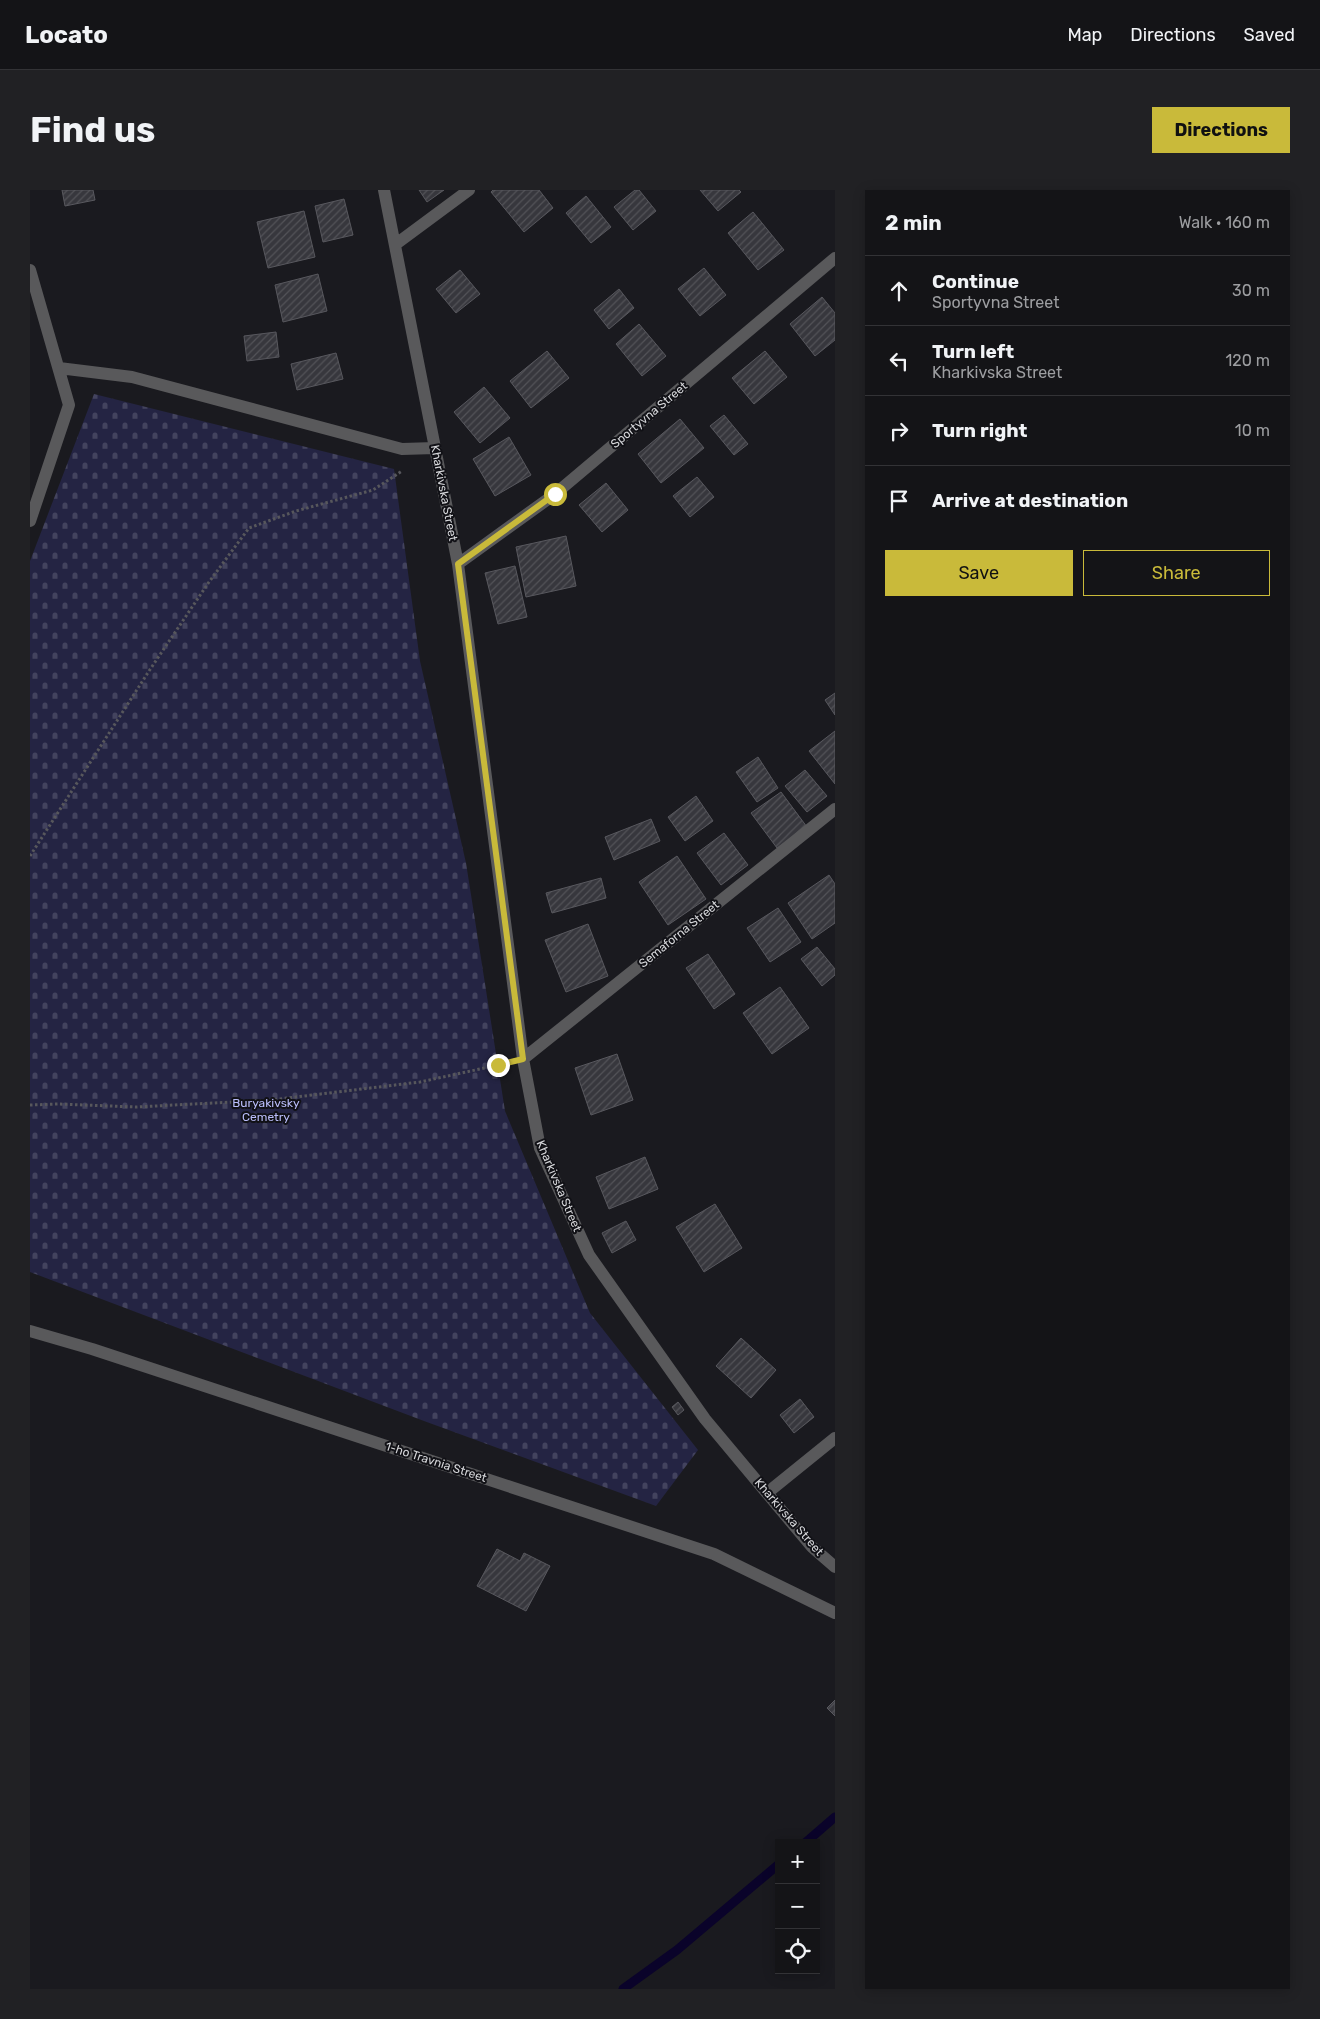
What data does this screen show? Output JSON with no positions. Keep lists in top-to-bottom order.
{
  "streets": {
    "street": [
      "Sportyvna Street",
      "Kharkivska Street",
      "Semaforna Street",
      "1-ho Travnia Street"
    ]
  },
  "crossings": [
    ["Sportyvna Street", "Kharkivska Street"],
    ["Kharkivska Street", "Semaforna Street"]
  ],
  "parks": ["Buryakivsky Cemetry"],
  "page": {
    "header": "Locato",
    "nav": ["Map", "Directions", "Saved"],
    "buttons": [
      "Directions",
      ["Save", "Share"]
    ],
    "title": "Find us",
    "heading": ["2 min", "Walk · 160 m"],
    "list": [
      ["Continue", "Sportyvna Street", "30 m"],
      ["Turn left", "Kharkivska Street", "120 m"],
      ["Turn right", "10 m"],
      "Arrive at destination"
    ],
    "map_buttons": ["+", "−"]
  }
}
